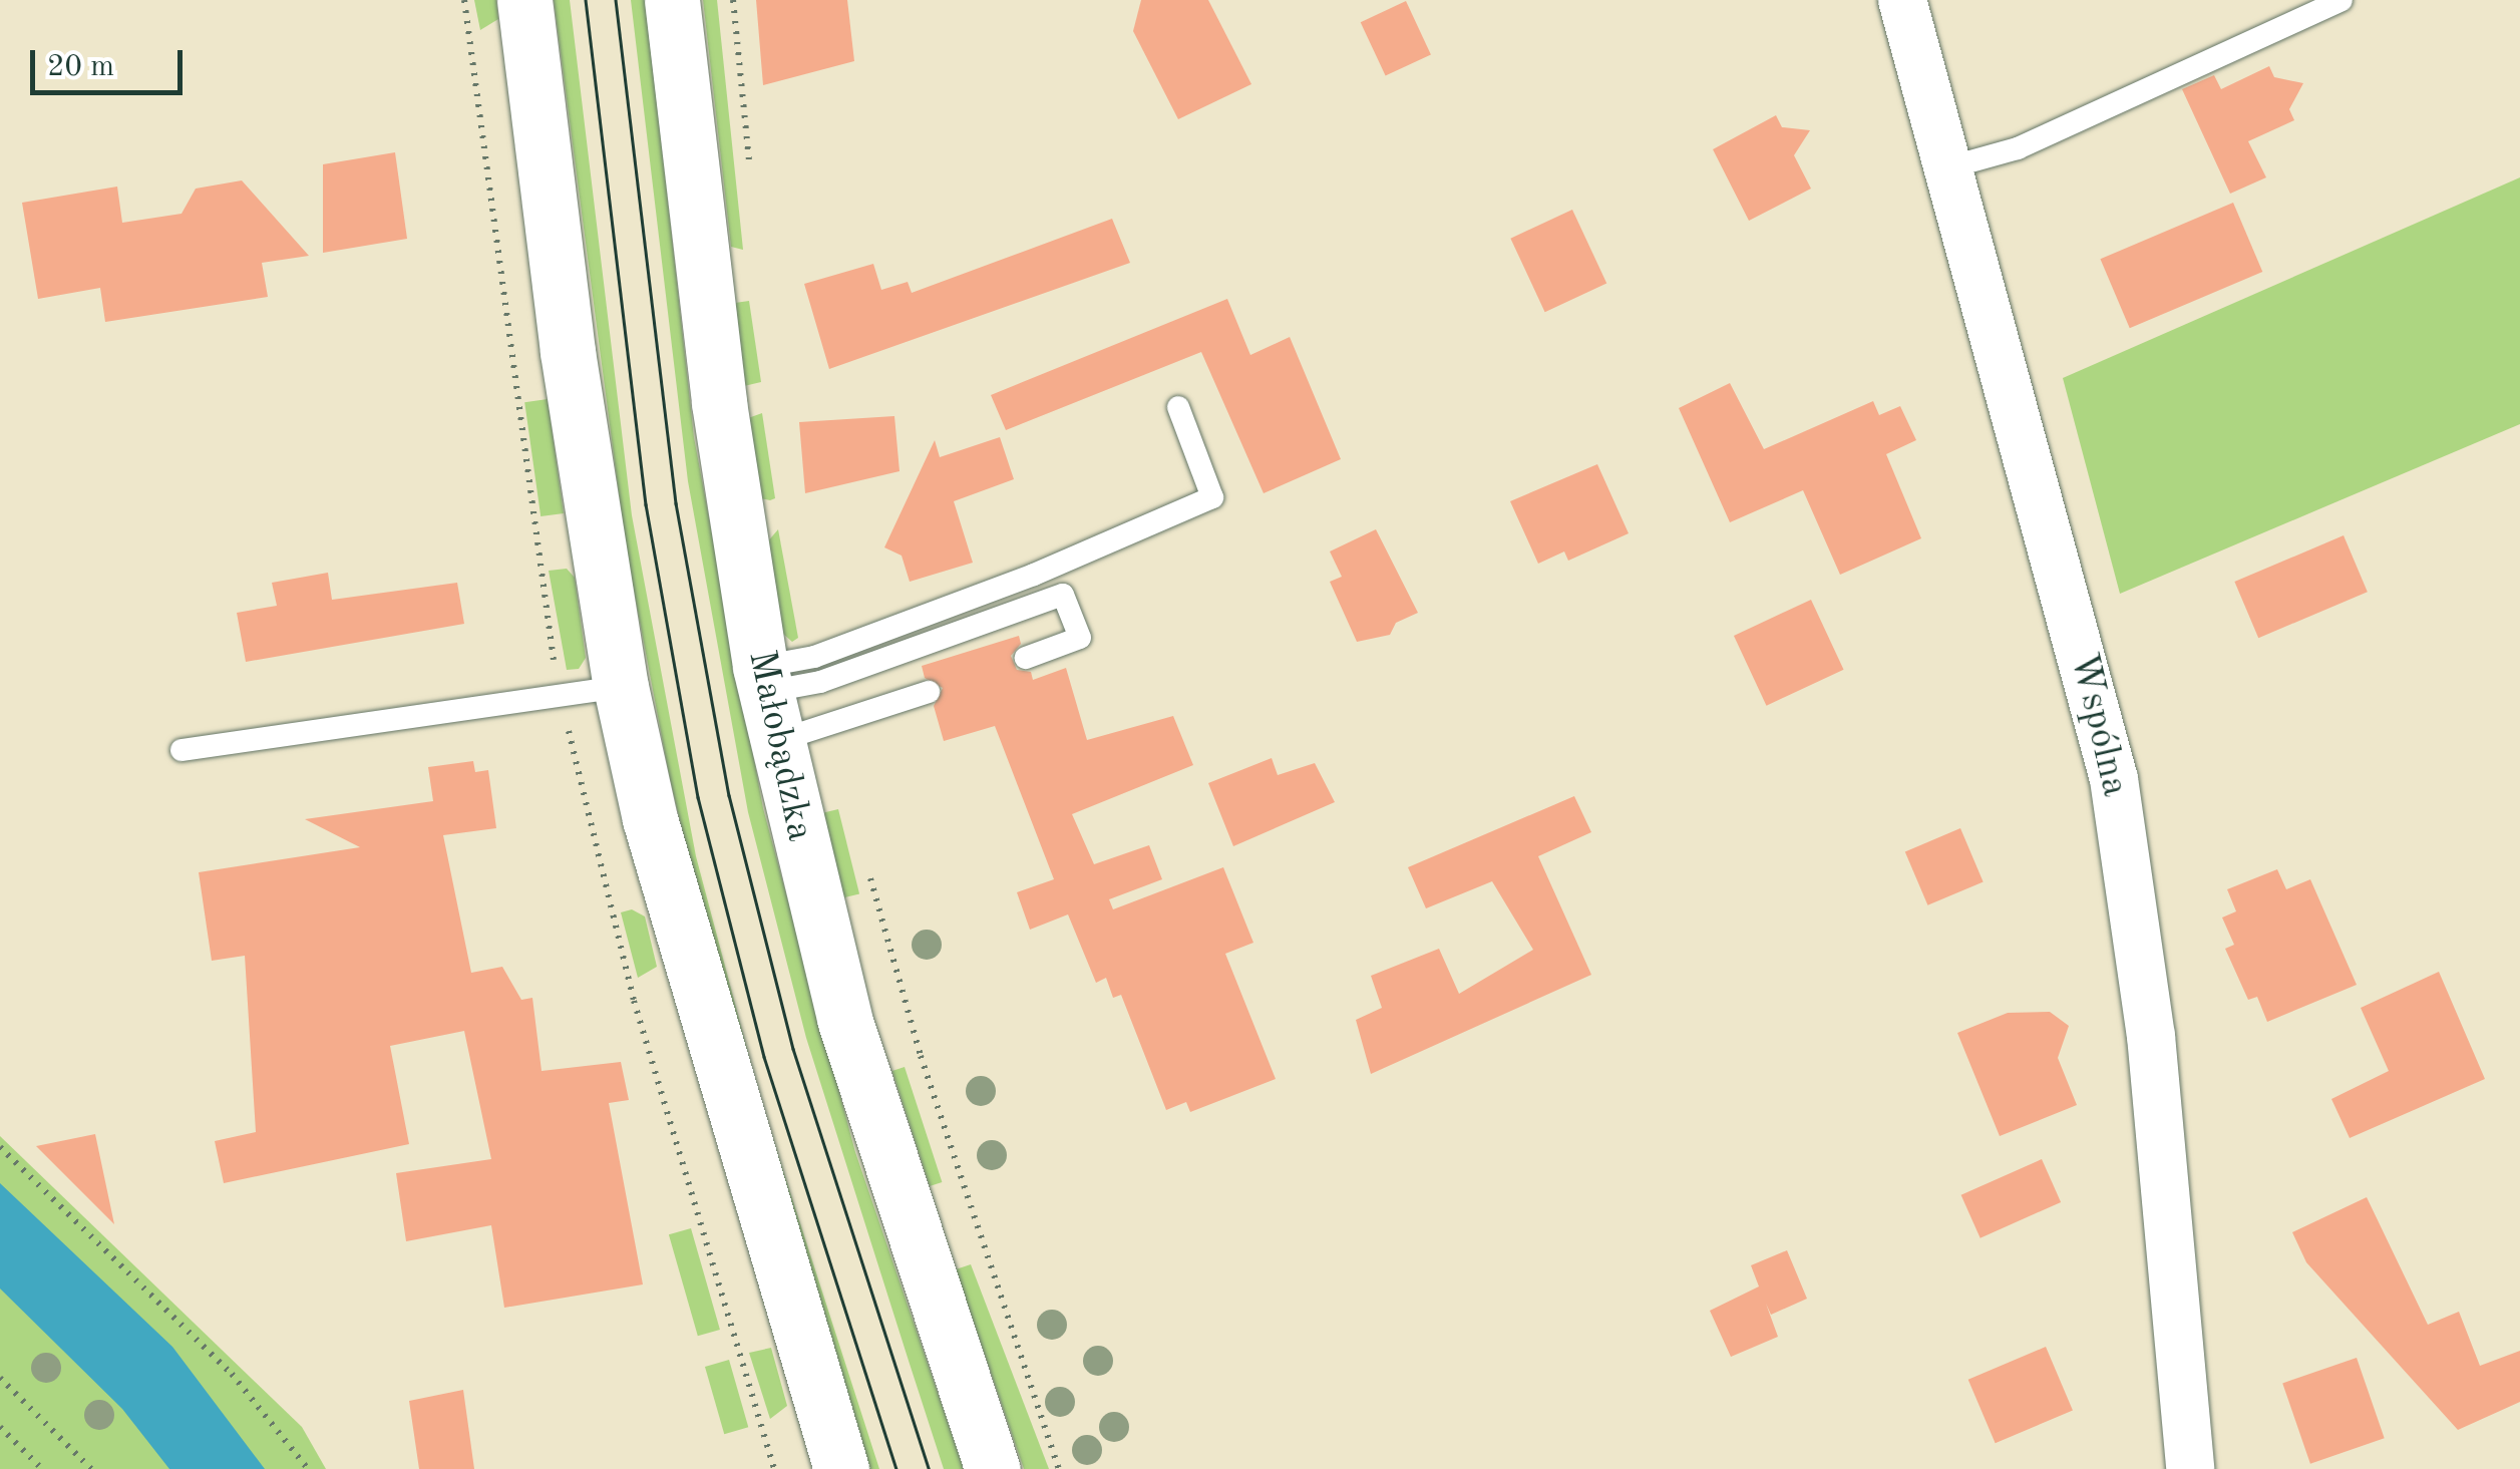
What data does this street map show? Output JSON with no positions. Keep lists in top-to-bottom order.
{
  "streets": {
    "street": ["Wspólna", "Małobądzka"]
  },
  "scale_bar": "20 m"
}
